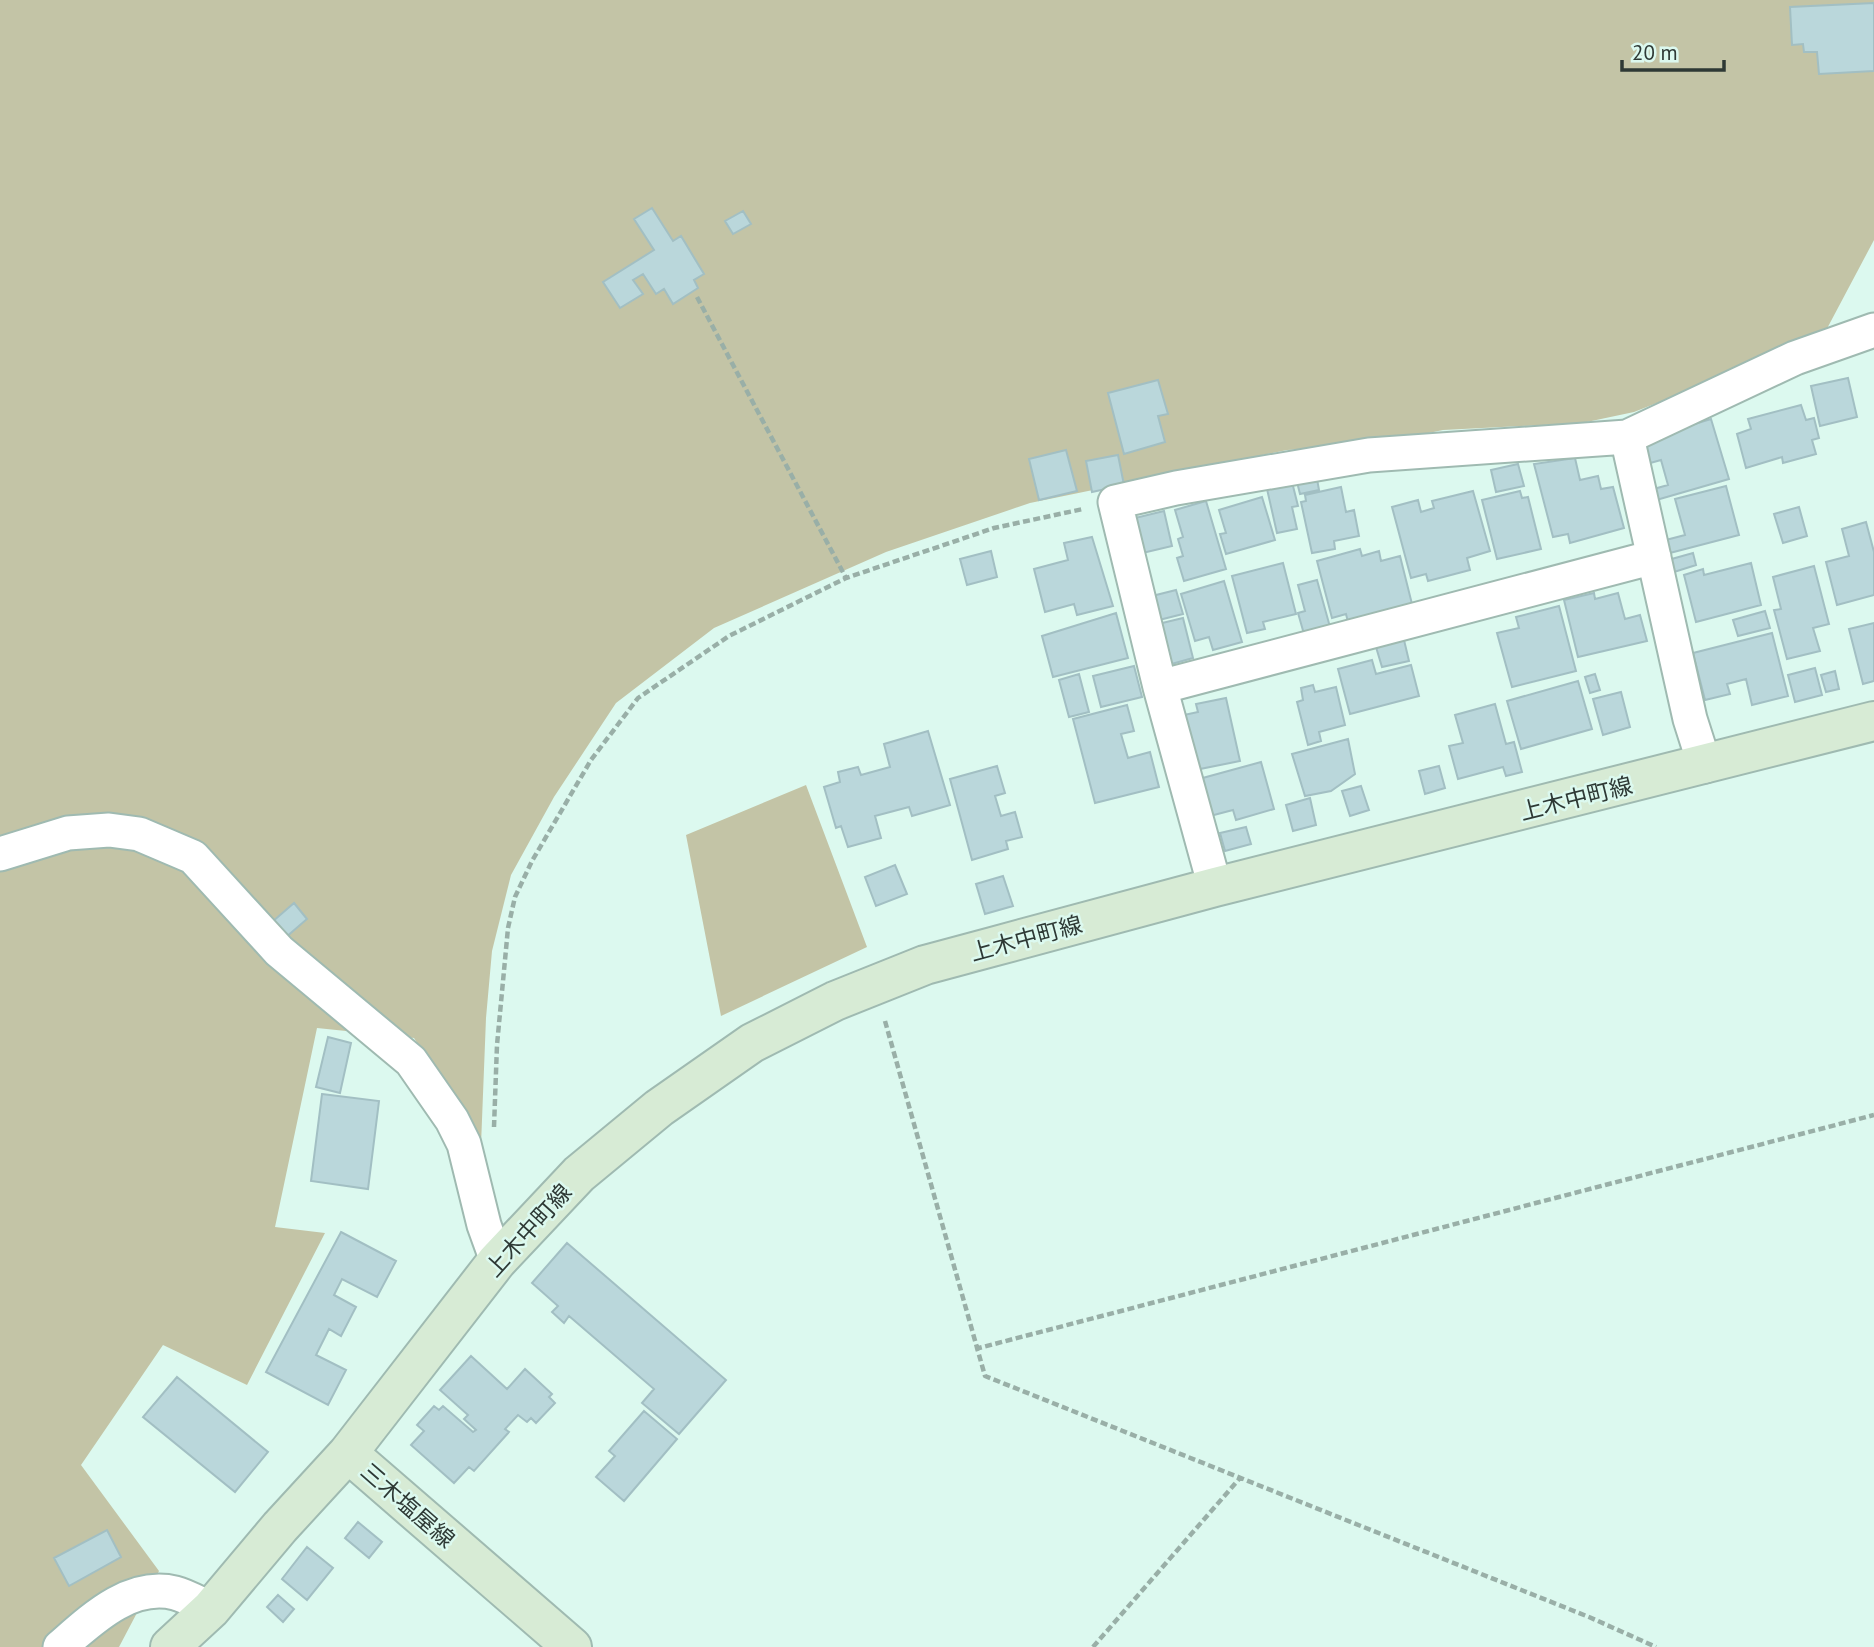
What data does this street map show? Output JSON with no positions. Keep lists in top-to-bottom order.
{
  "streets": {
    "main road": ["上木中町線", "三木塩屋線"]
  },
  "crossings": [
    ["上木中町線", "三木塩屋線"]
  ],
  "scale_bar": "20 m"
}
